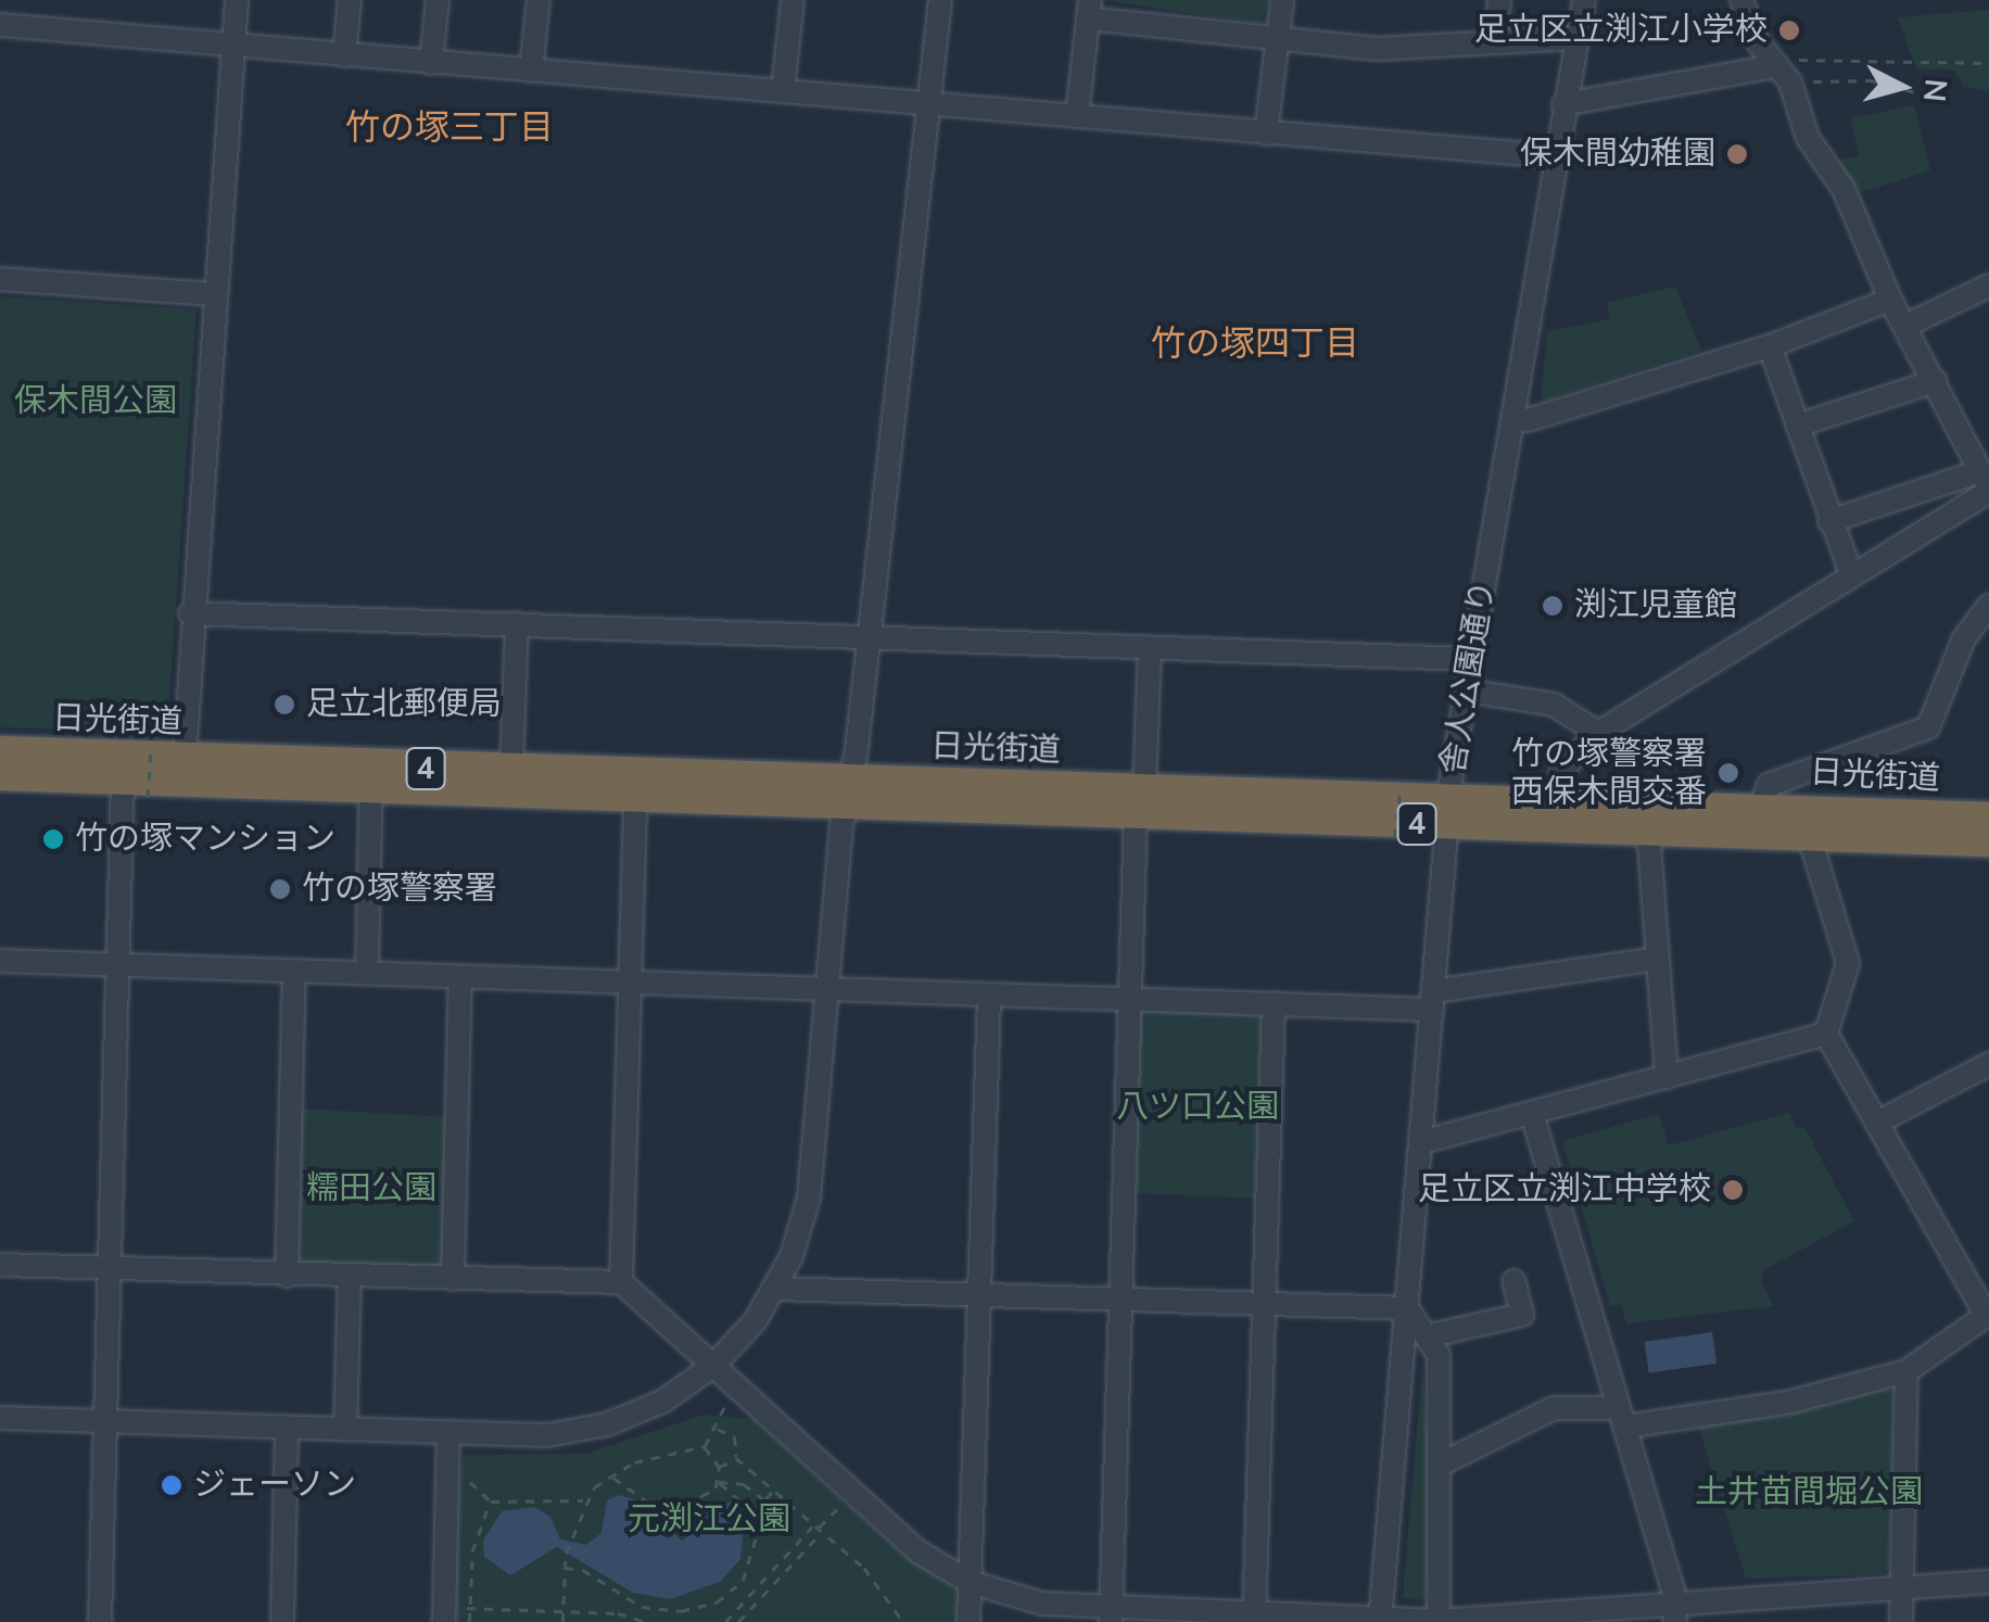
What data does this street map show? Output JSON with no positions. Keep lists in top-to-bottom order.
{
  "streets": {
    "highway": ["日光街道", "4"],
    "street": ["舎人公園通り"]
  },
  "crossings": [
    ["舎人公園通り", "日光街道"]
  ],
  "districts": ["竹の塚三丁目", "竹の塚四丁目"],
  "parks": [
    "保木間公園",
    "八ツ口公園",
    "糯田公園",
    "土井苗間堀公園",
    "元渕江公園"
  ],
  "places": [
    "足立区立渕江小学校",
    "保木間幼稚園",
    "渕江児童館",
    "足立北郵便局",
    "竹の塚警察署 西保木間交番",
    "竹の塚マンション",
    "竹の塚警察署",
    "足立区立渕江中学校",
    "ジェーソン"
  ],
  "north": "right"
}
